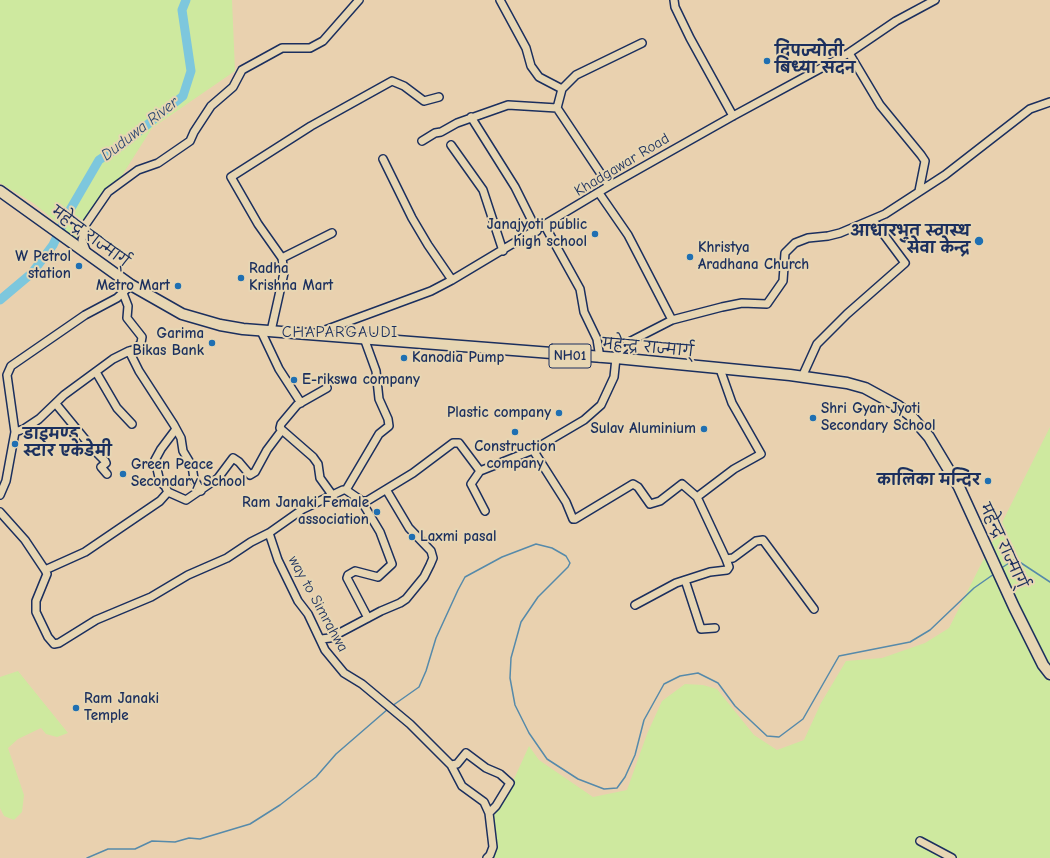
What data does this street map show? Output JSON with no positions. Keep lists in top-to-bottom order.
{
  "streets": {
    "highway": ["महेन्द्र राज्मार्ग्", "NH01"],
    "street": ["Khadgawar Road", "way to Simrahwa"]
  },
  "crossings": [
    ["Khadgawar Road", "महेन्द्र राज्मार्ग्"]
  ],
  "districts": ["CHAPARGAUDI"],
  "water": ["Duduwa River"],
  "places": [
    "दिपज्योती बिध्या सदन",
    "Janajyoti public high school",
    "आधारभुत स्वास्थ सेवा केन्द्र",
    "Khristya Aradhana Church",
    "W Petrol station",
    "Radha Krishna Mart",
    "Metro Mart",
    "Garima Bikas Bank",
    "Kanodia Pump",
    "E-rikswa company",
    "Plastic company",
    "Shri Gyan Jyoti Secondary School",
    "Sulav Aluminium",
    "Construction company",
    "डाइमण्ड स्टार एकेडेमी",
    "Green Peace Secondary School",
    "कालिका मन्दिर",
    "Ram Janaki Female association",
    "Laxmi pasal",
    "Ram Janaki Temple"
  ]
}
